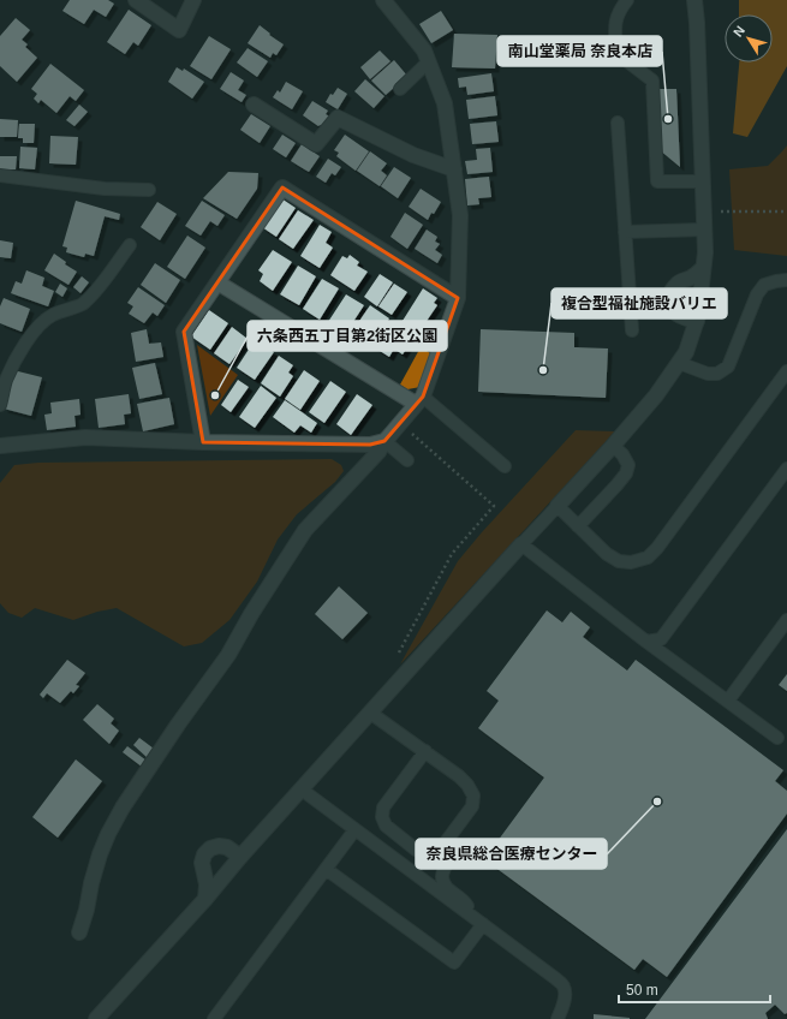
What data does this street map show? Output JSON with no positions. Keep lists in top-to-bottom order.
{
  "places": [
    "南山堂薬局 奈良本店",
    "複合型福祉施設バリエ",
    "六条西五丁目第2街区公園",
    "奈良県総合医療センター"
  ],
  "scale_bar": "50 m",
  "north": "top left"
}
